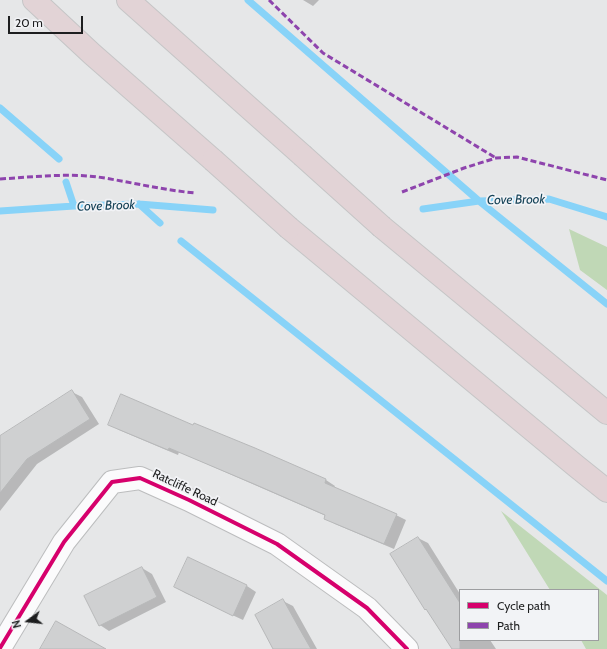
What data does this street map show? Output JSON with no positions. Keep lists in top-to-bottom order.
{
  "streets": {
    "street": ["Ratcliffe Road"]
  },
  "water": ["Cove Brook"],
  "legend": ["Cycle path", "Path"],
  "scale_bar": "20 m",
  "north": "left"
}
